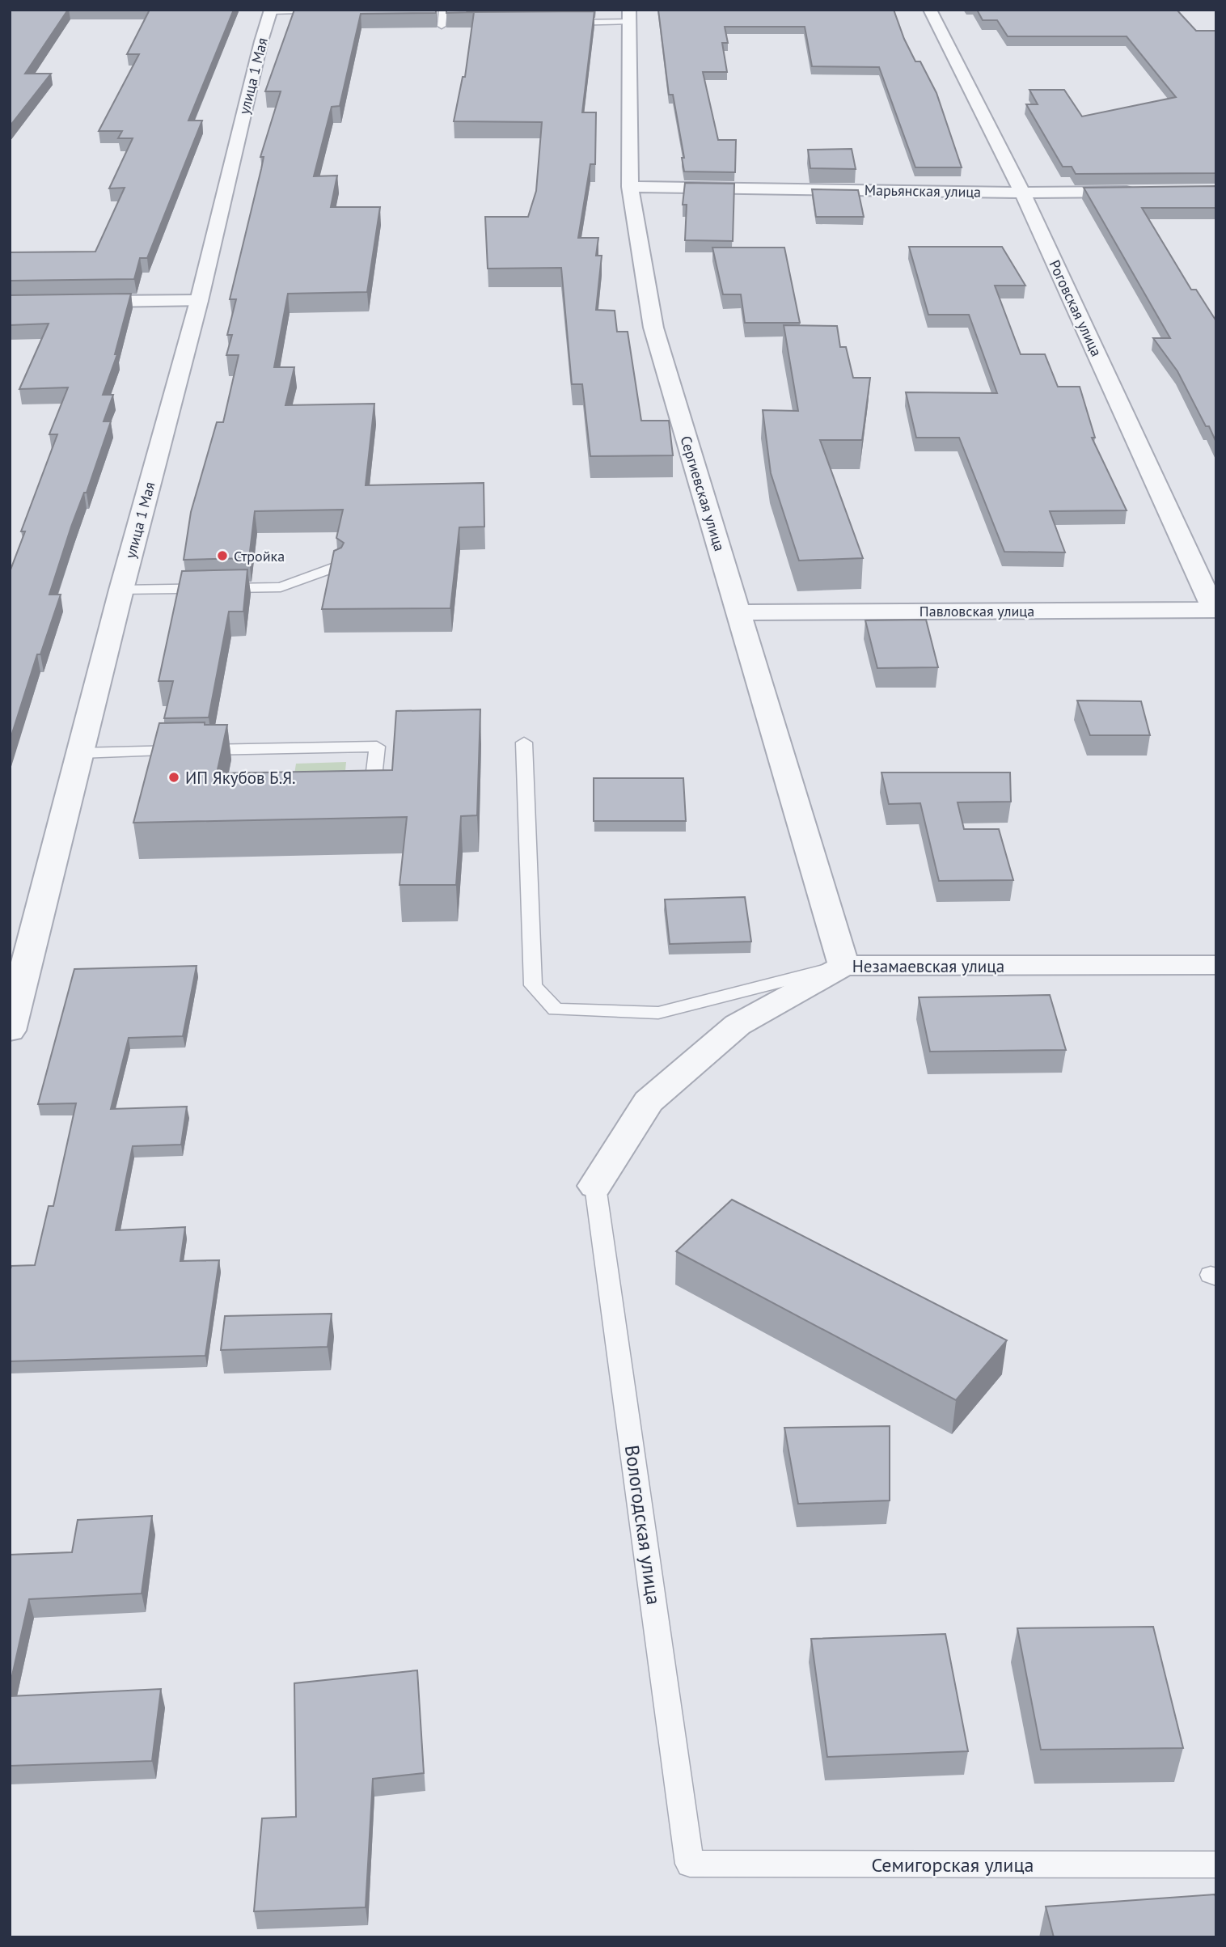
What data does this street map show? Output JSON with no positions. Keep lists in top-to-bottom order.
{
  "streets": {
    "street": [
      "улица 1 Мая",
      "Марьянская улица",
      "Роговская улица",
      "Сергиевская улица",
      "Павловская улица",
      "Незамаевская улица"
    ],
    "lane": ["Вологодская улица", "Семигорская улица"]
  },
  "crossings": [
    ["Марьянская улица", "Роговская улица"],
    ["Марьянская улица", "Сергиевская улица"],
    ["Роговская улица", "Павловская улица"],
    ["Сергиевская улица", "Павловская улица"],
    ["Сергиевская улица", "Незамаевская улица"],
    ["Незамаевская улица", "Вологодская улица"],
    ["Вологодская улица", "Семигорская улица"]
  ],
  "places": ["Стройка", "ИП Якубов Б.Я."]
}
